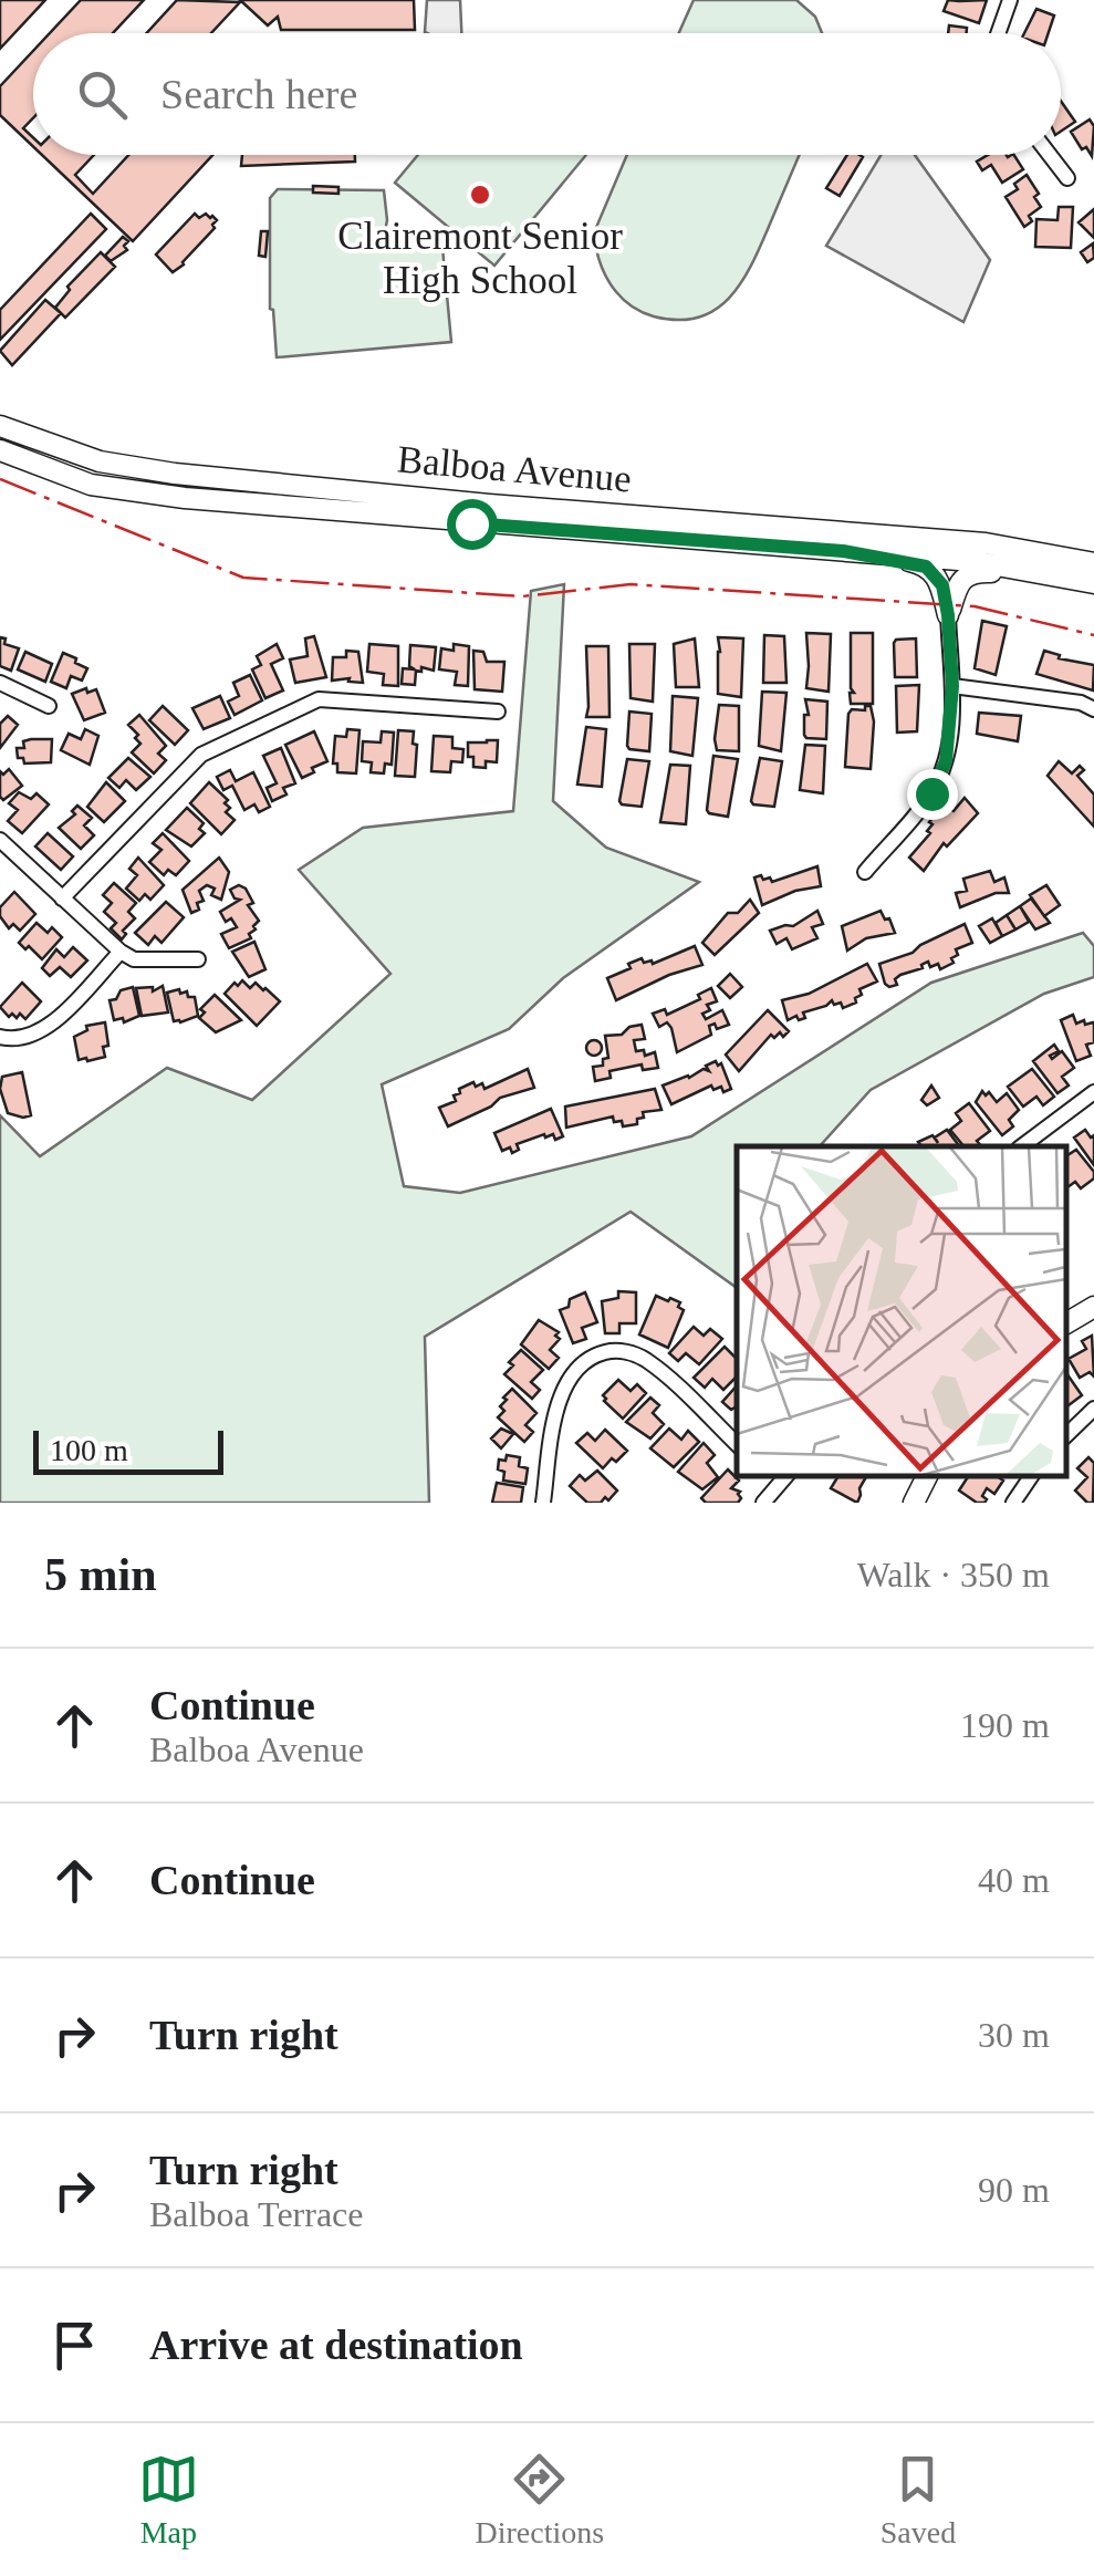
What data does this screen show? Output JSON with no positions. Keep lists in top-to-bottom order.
{
  "streets": {
    "main road": ["Balboa Avenue"]
  },
  "places": ["Clairemont Senior High School"],
  "scale_bar": "100 m",
  "page": {
    "search": "Search here",
    "scale": "100 m",
    "heading": ["5 min", "Walk · 350 m"],
    "list": [
      ["Continue", "Balboa Avenue", "190 m"],
      ["Continue", "40 m"],
      ["Turn right", "30 m"],
      ["Turn right", "Balboa Terrace", "90 m"],
      "Arrive at destination"
    ],
    "nav": ["Map", "Directions", "Saved"]
  }
}
